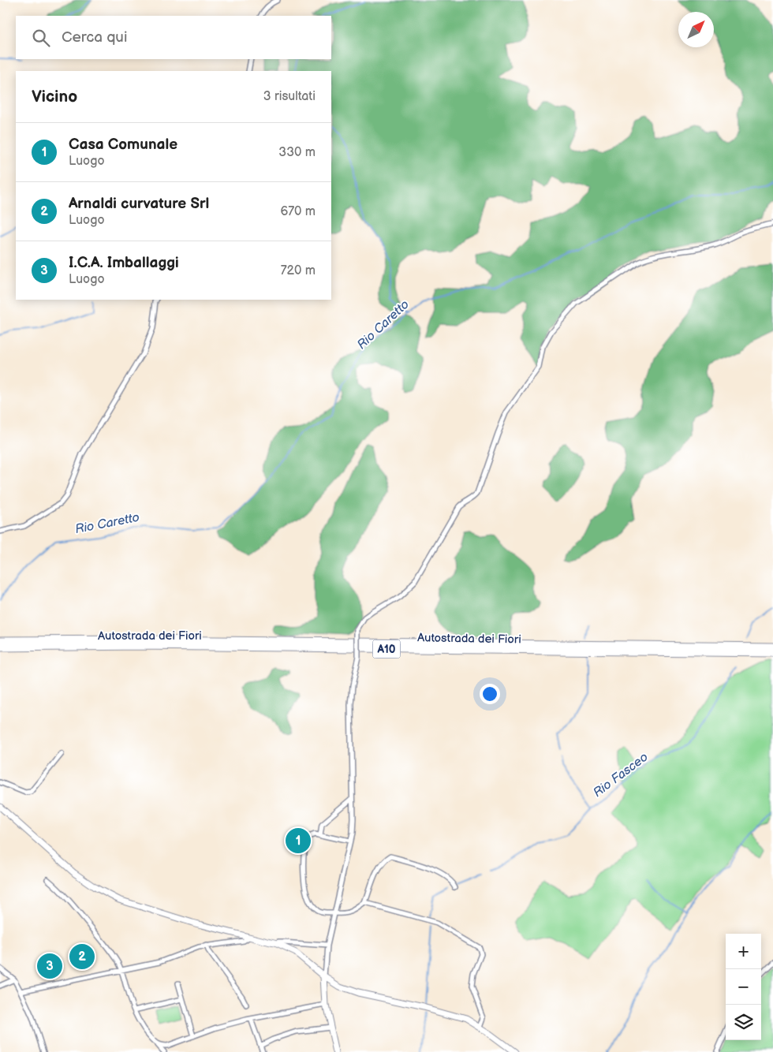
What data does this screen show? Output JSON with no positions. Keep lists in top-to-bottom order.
{
  "streets": {
    "highway": ["Autostrada dei Fiori", "A10"]
  },
  "water": ["Rio Caretto", "Rio Fasceo"],
  "north": "top right",
  "page": {
    "search": "Cerca qui",
    "heading": ["Vicino", "3 risultati"],
    "list": [
      {
        "mark": "1",
        "name": "Casa Comunale",
        "note": "Luogo",
        "value": "330 m"
      },
      {
        "mark": "2",
        "name": "Arnaldi curvature Srl",
        "note": "Luogo",
        "value": "670 m"
      },
      {
        "mark": "3",
        "name": "I.C.A. Imballaggi",
        "note": "Luogo",
        "value": "720 m"
      }
    ],
    "pins": ["1", "2", "3"],
    "map_buttons": ["+", "−"]
  }
}
